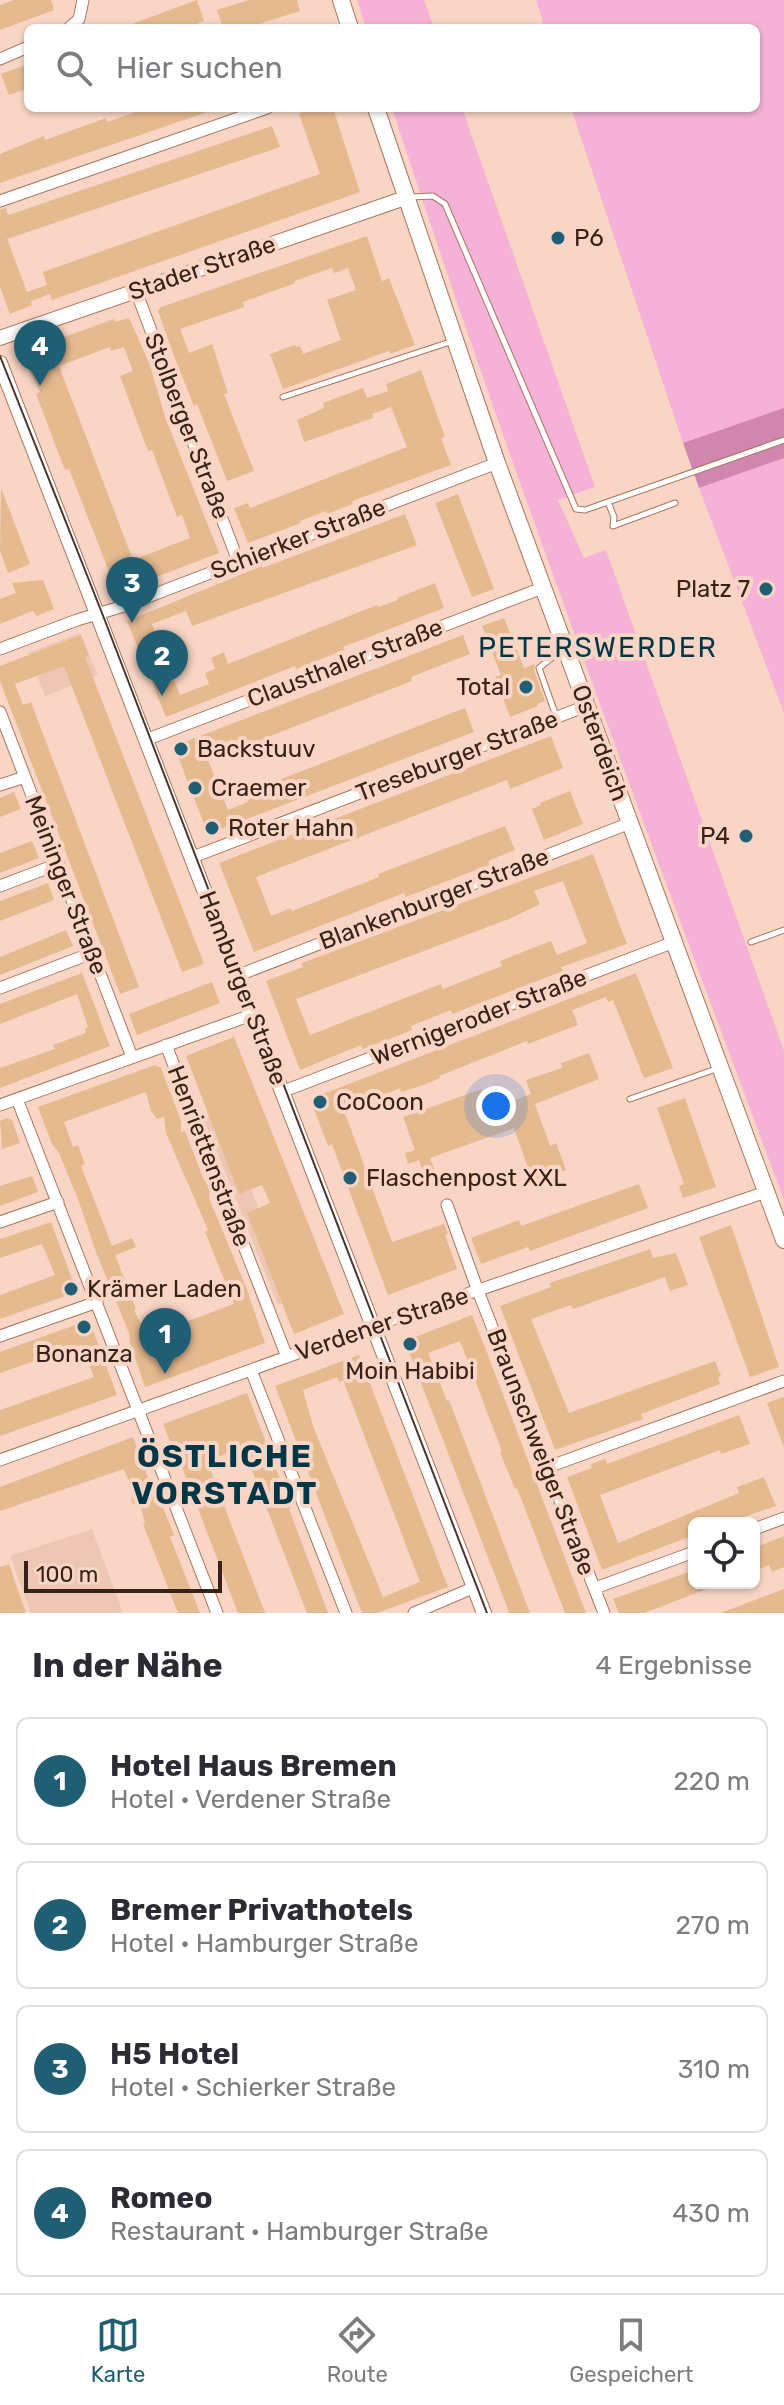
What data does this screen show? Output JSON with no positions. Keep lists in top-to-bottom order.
{
  "streets": {
    "main road": ["Osterdeich"],
    "street": [
      "Stader Straße",
      "Stolberger Straße",
      "Schierker Straße",
      "Clausthaler Straße",
      "Treseburger Straße",
      "Meininger Straße",
      "Blankenburger Straße",
      "Hamburger Straße",
      "Wernigeroder Straße",
      "Henriettenstraße",
      "Verdener Straße",
      "Braunschweiger Straße"
    ]
  },
  "crossings": [
    ["Stader Straße", "Stolberger Straße"],
    ["Stader Straße", "Osterdeich"],
    ["Stolberger Straße", "Schierker Straße"],
    ["Schierker Straße", "Osterdeich"],
    ["Schierker Straße", "Hamburger Straße"],
    ["Clausthaler Straße", "Osterdeich"],
    ["Clausthaler Straße", "Hamburger Straße"],
    ["Osterdeich", "Treseburger Straße"],
    ["Osterdeich", "Blankenburger Straße"],
    ["Osterdeich", "Wernigeroder Straße"],
    ["Osterdeich", "Verdener Straße"],
    ["Treseburger Straße", "Hamburger Straße"],
    ["Blankenburger Straße", "Hamburger Straße"],
    ["Hamburger Straße", "Wernigeroder Straße"],
    ["Hamburger Straße", "Verdener Straße"],
    ["Henriettenstraße", "Verdener Straße"],
    ["Verdener Straße", "Braunschweiger Straße"]
  ],
  "districts": ["PETERSWERDER", "ÖSTLICHE VORSTADT"],
  "places": [
    "P6",
    "Platz 7",
    "Total",
    "Backstuuv",
    "Craemer",
    "Roter Hahn",
    "P4",
    "CoCoon",
    "Flaschenpost XXL",
    "Krämer Laden",
    "Bonanza",
    "Moin Habibi"
  ],
  "scale_bar": "100 m",
  "page": {
    "search": "Hier suchen",
    "pins": [
      "4",
      "3",
      "2",
      "1"
    ],
    "scale": "100 m",
    "heading": ["In der Nähe", "4 Ergebnisse"],
    "list": [
      {
        "mark": "1",
        "name": "Hotel Haus Bremen",
        "note": "Hotel · Verdener Straße",
        "value": "220 m"
      },
      {
        "mark": "2",
        "name": "Bremer Privathotels",
        "note": "Hotel · Hamburger Straße",
        "value": "270 m"
      },
      {
        "mark": "3",
        "name": "H5 Hotel",
        "note": "Hotel · Schierker Straße",
        "value": "310 m"
      },
      {
        "mark": "4",
        "name": "Romeo",
        "note": "Restaurant · Hamburger Straße",
        "value": "430 m"
      }
    ],
    "nav": ["Karte", "Route", "Gespeichert"]
  }
}
